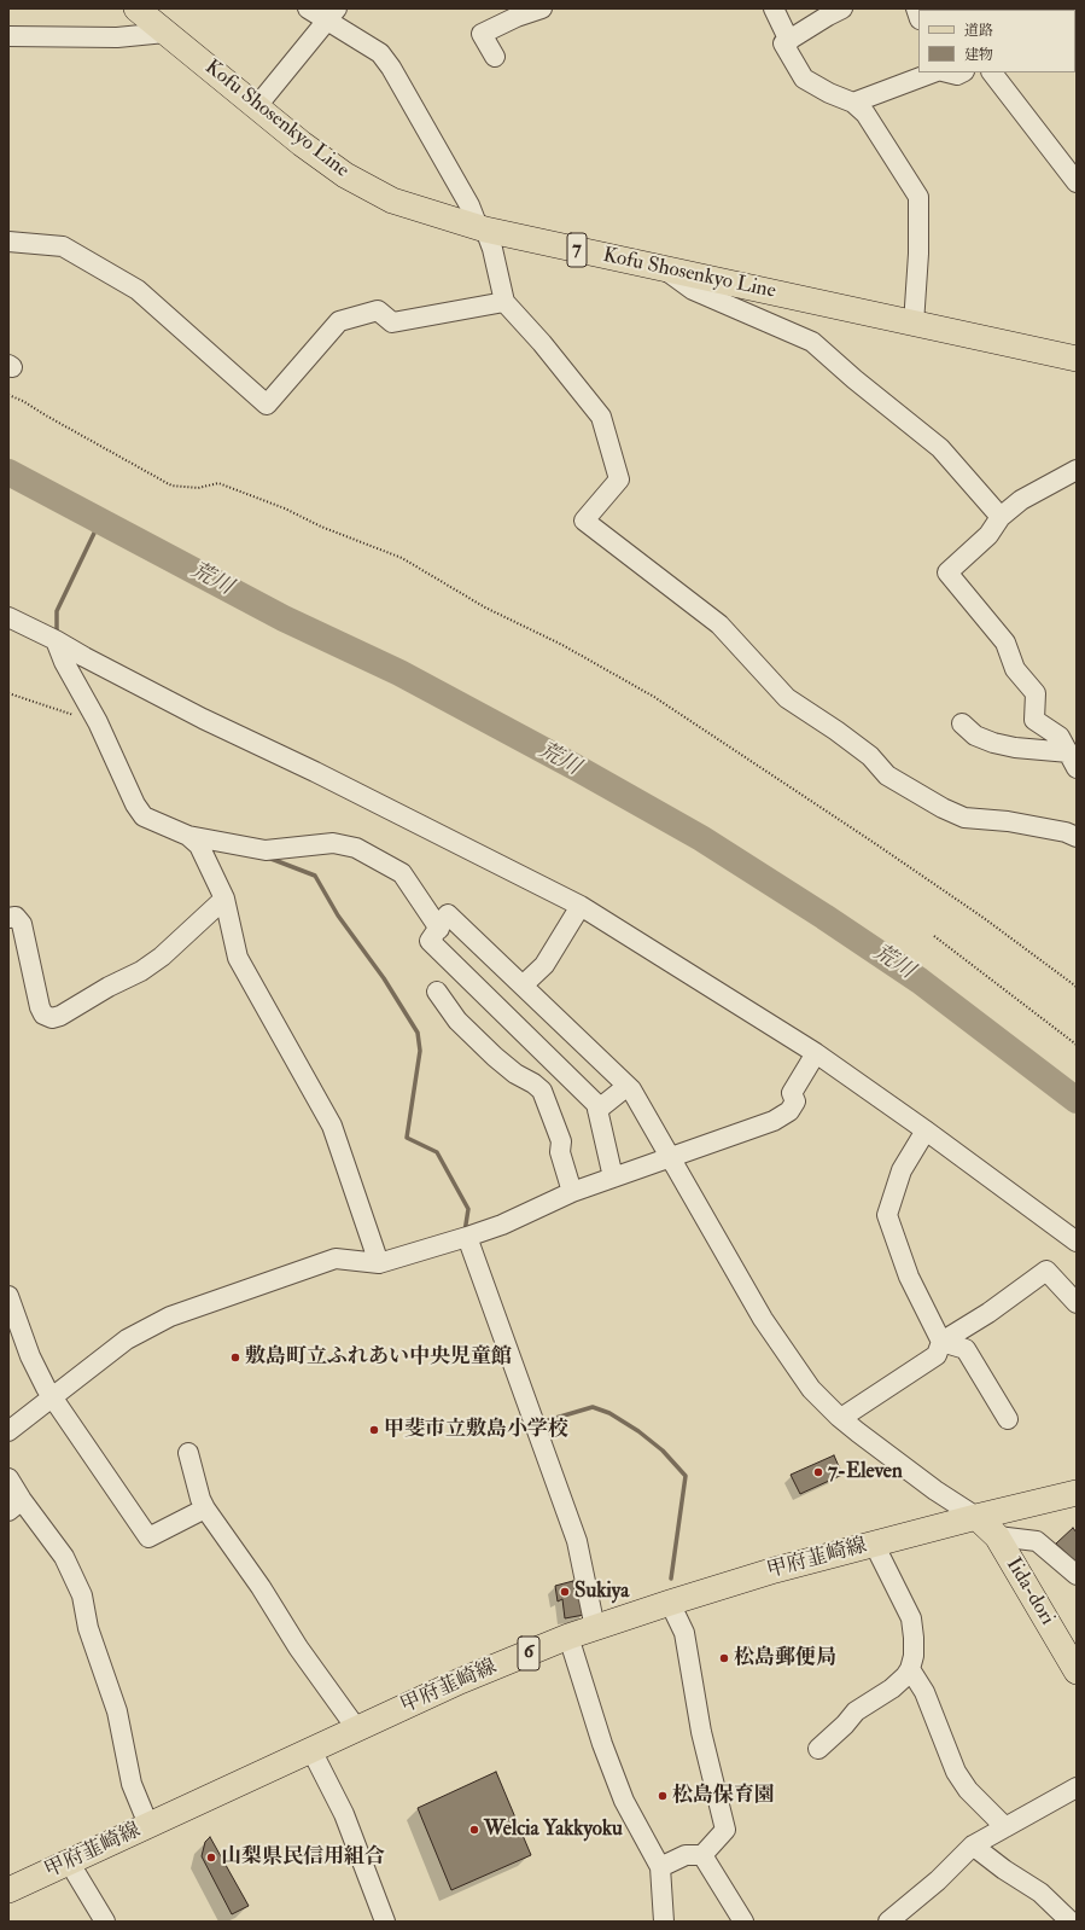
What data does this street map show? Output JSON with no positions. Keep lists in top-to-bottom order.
{
  "streets": {
    "main road": [
      "Kofu Shosenkyo Line",
      "7",
      "甲府韮崎線",
      "Iida-dori",
      "6"
    ]
  },
  "crossings": [
    ["甲府韮崎線", "Iida-dori"]
  ],
  "water": ["荒川"],
  "places": [
    "敷島町立ふれあい中央児童館",
    "甲斐市立敷島小学校",
    "7-Eleven",
    "Sukiya",
    "松島郵便局",
    "松島保育園",
    "Welcia Yakkyoku",
    "山梨県民信用組合"
  ],
  "legend": ["道路", "建物"]
}
